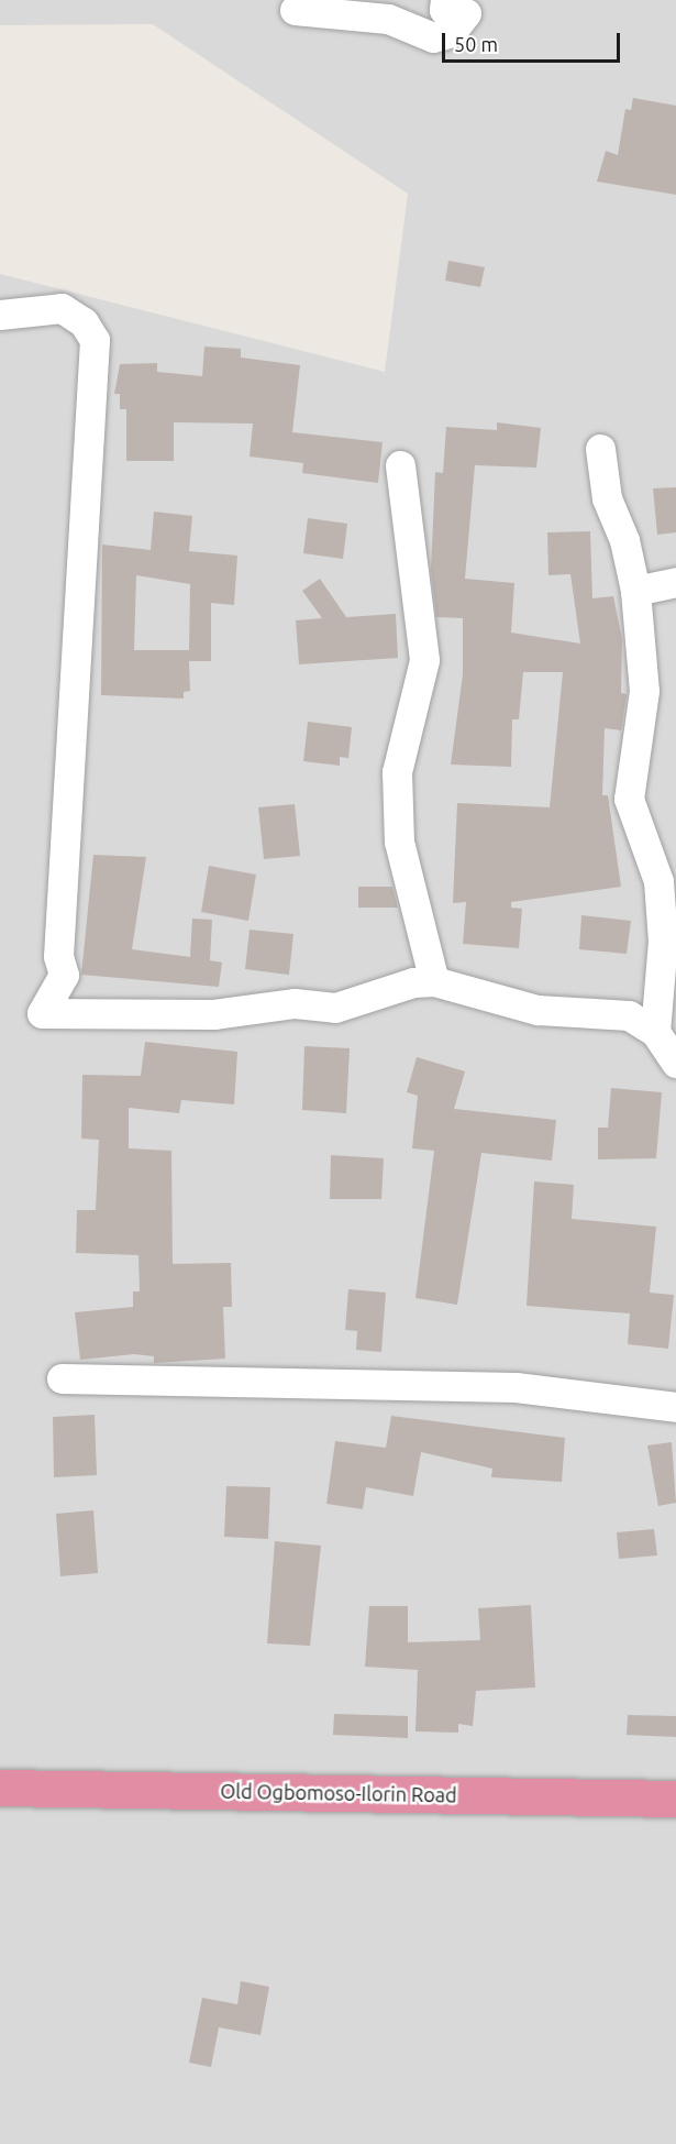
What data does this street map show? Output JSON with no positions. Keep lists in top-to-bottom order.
{
  "streets": {
    "highway": ["Old Ogbomoso-Ilorin Road"]
  },
  "scale_bar": "50 m"
}
